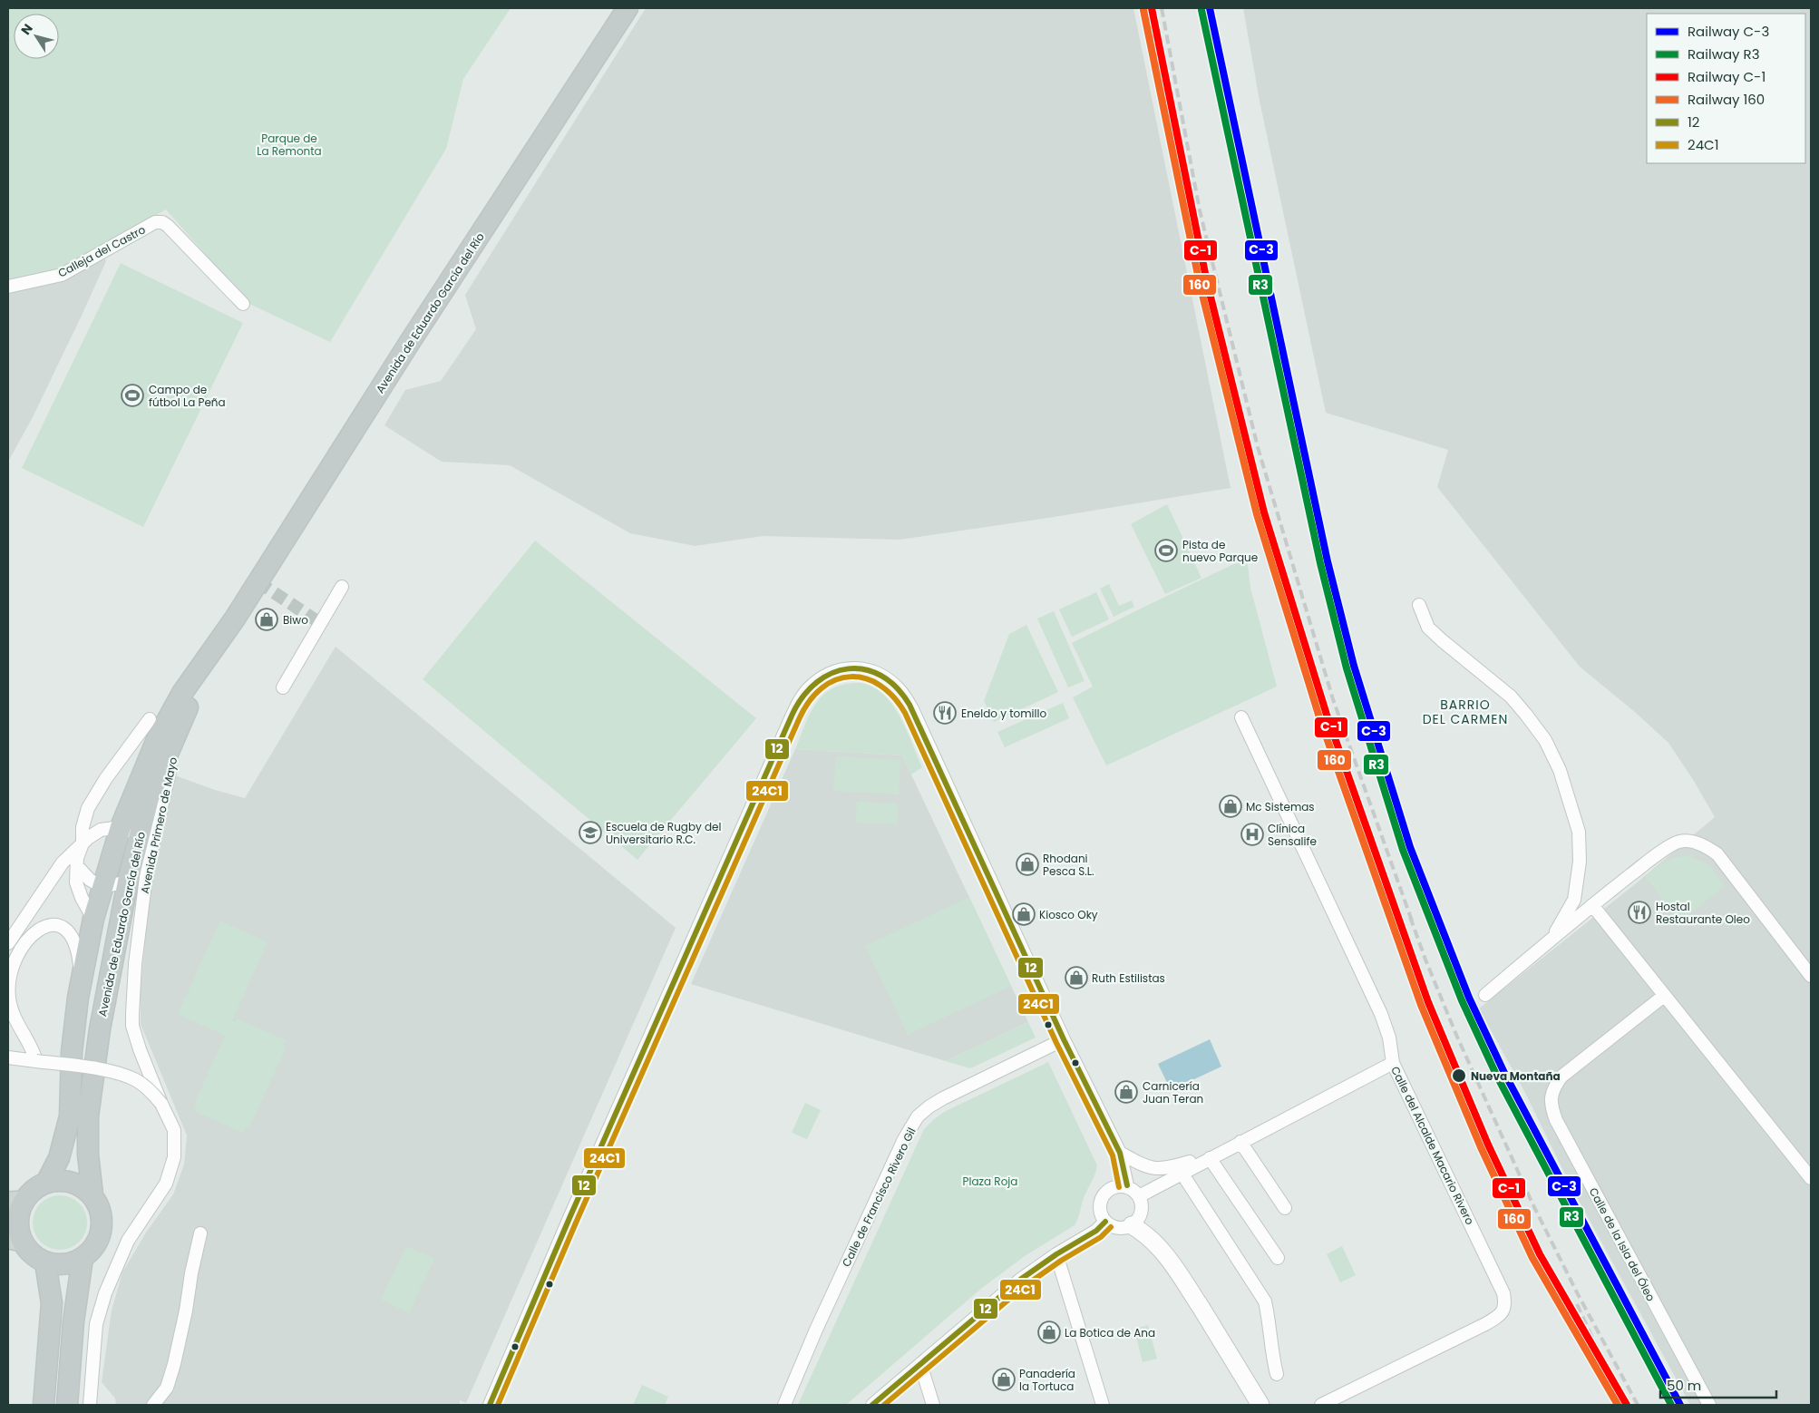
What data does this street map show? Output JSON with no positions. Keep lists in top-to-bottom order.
{
  "streets": {
    "highway": ["Avenida de Eduardo García del Río"],
    "street": [
      "Calleja del Castro",
      "Avenida Primero de Mayo",
      "Calle del Alcalde Macario Rivero",
      "Calle de Francisco Rivero Gil",
      "Calle de la Isla del Óleo"
    ]
  },
  "crossings": [
    ["Avenida de Eduardo García del Río", "Avenida Primero de Mayo"]
  ],
  "districts": ["BARRIO DEL CARMEN"],
  "parks": ["Parque de La Remonta", "Plaza Roja"],
  "places": {
    "sports": ["Campo de fútbol La Peña", "Pista de nuevo Parque"],
    "shop": [
      "Biwo",
      "Mc Sistemas",
      "Rhodani Pesca S.L.",
      "Kiosco Oky",
      "Ruth Estilistas",
      "Carnicería Juan Teran",
      "La Botica de Ana",
      "Panadería la Tortuca"
    ],
    "restaurant": ["Eneldo y tomillo", "Hostal Restaurante Oleo"],
    "school or university": ["Escuela de Rugby del Universitario R.C."],
    "hospital": ["Clínica Sensalife"],
    "other": ["Nueva Montaña"]
  },
  "lines": [
    "rail line C-3",
    "rail line C-1",
    "rail line R3",
    "rail line 160",
    "transit line 12",
    "transit line 24C1"
  ],
  "legend": [
    "Railway C-3",
    "Railway R3",
    "Railway C-1",
    "Railway 160",
    "12",
    "24C1"
  ],
  "scale_bar": "50 m",
  "north": "top left"
}
